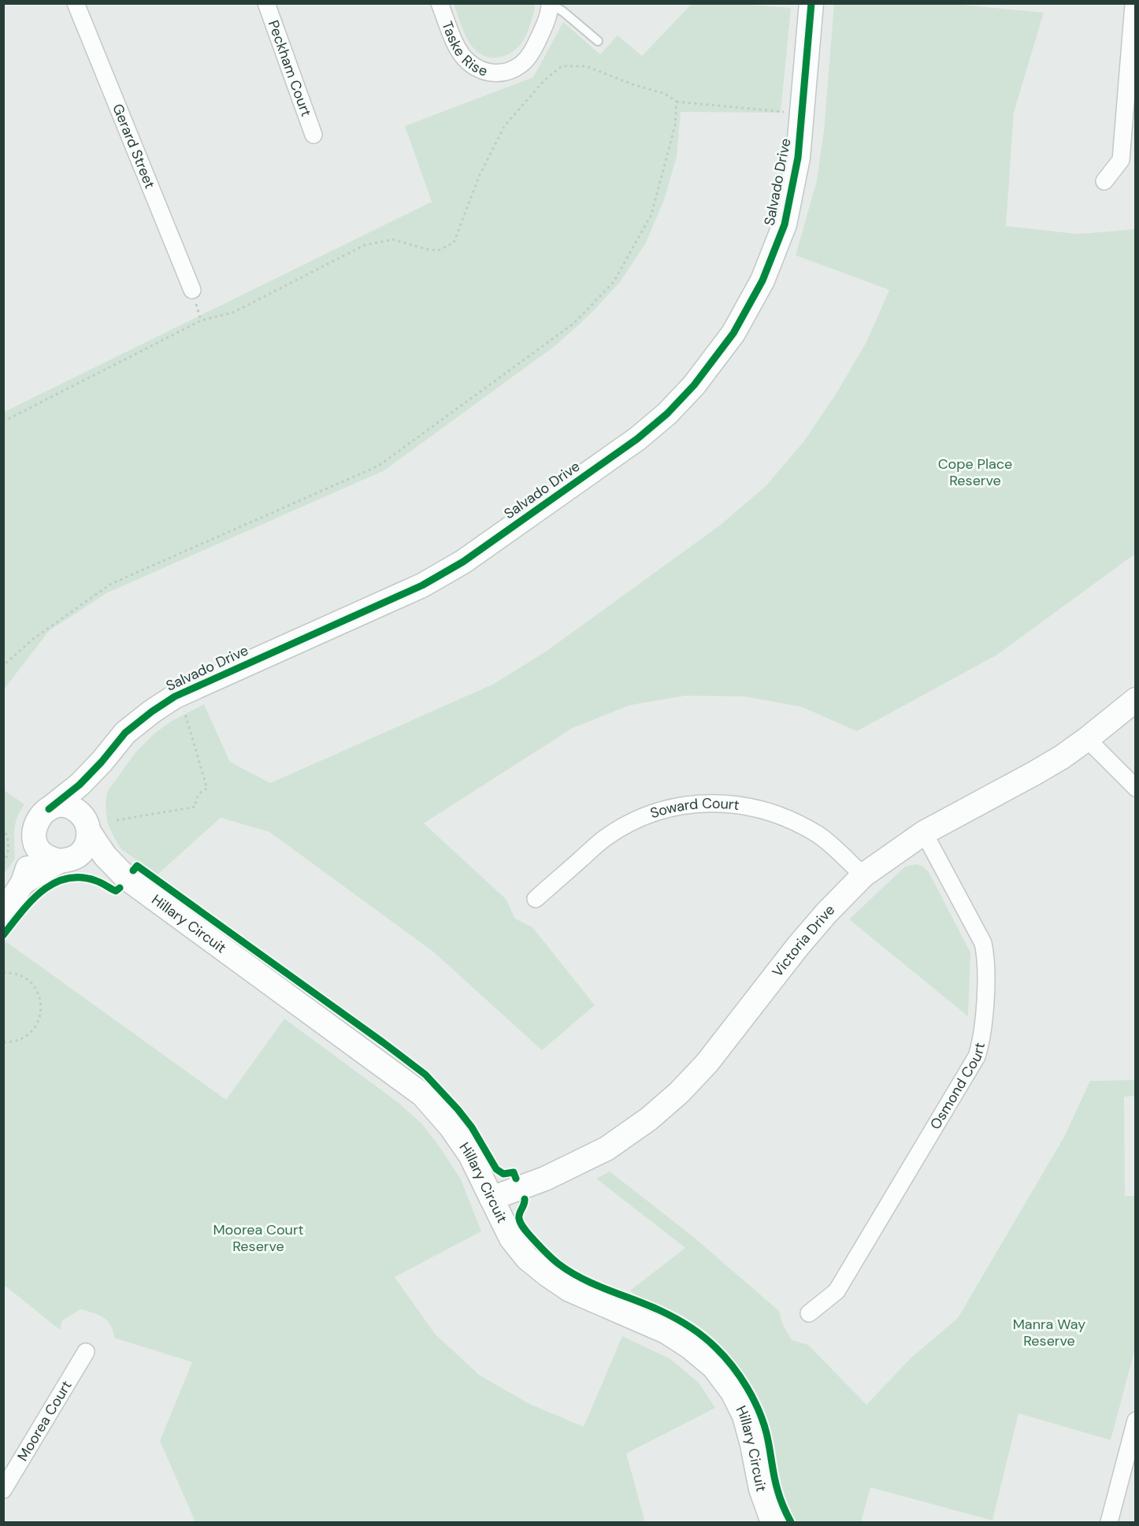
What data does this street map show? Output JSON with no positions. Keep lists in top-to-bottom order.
{
  "streets": {
    "street": [
      "Taske Rise",
      "Peckham Court",
      "Gerard Street",
      "Salvado Drive",
      "Soward Court",
      "Hillary Circuit",
      "Victoria Drive",
      "Osmond Court",
      "Moorea Court"
    ]
  },
  "crossings": [
    ["Salvado Drive", "Hillary Circuit"],
    ["Soward Court", "Victoria Drive"],
    ["Hillary Circuit", "Victoria Drive"],
    ["Victoria Drive", "Osmond Court"]
  ],
  "parks": ["Cope Place Reserve", "Moorea Court Reserve", "Manra Way Reserve"]
}
